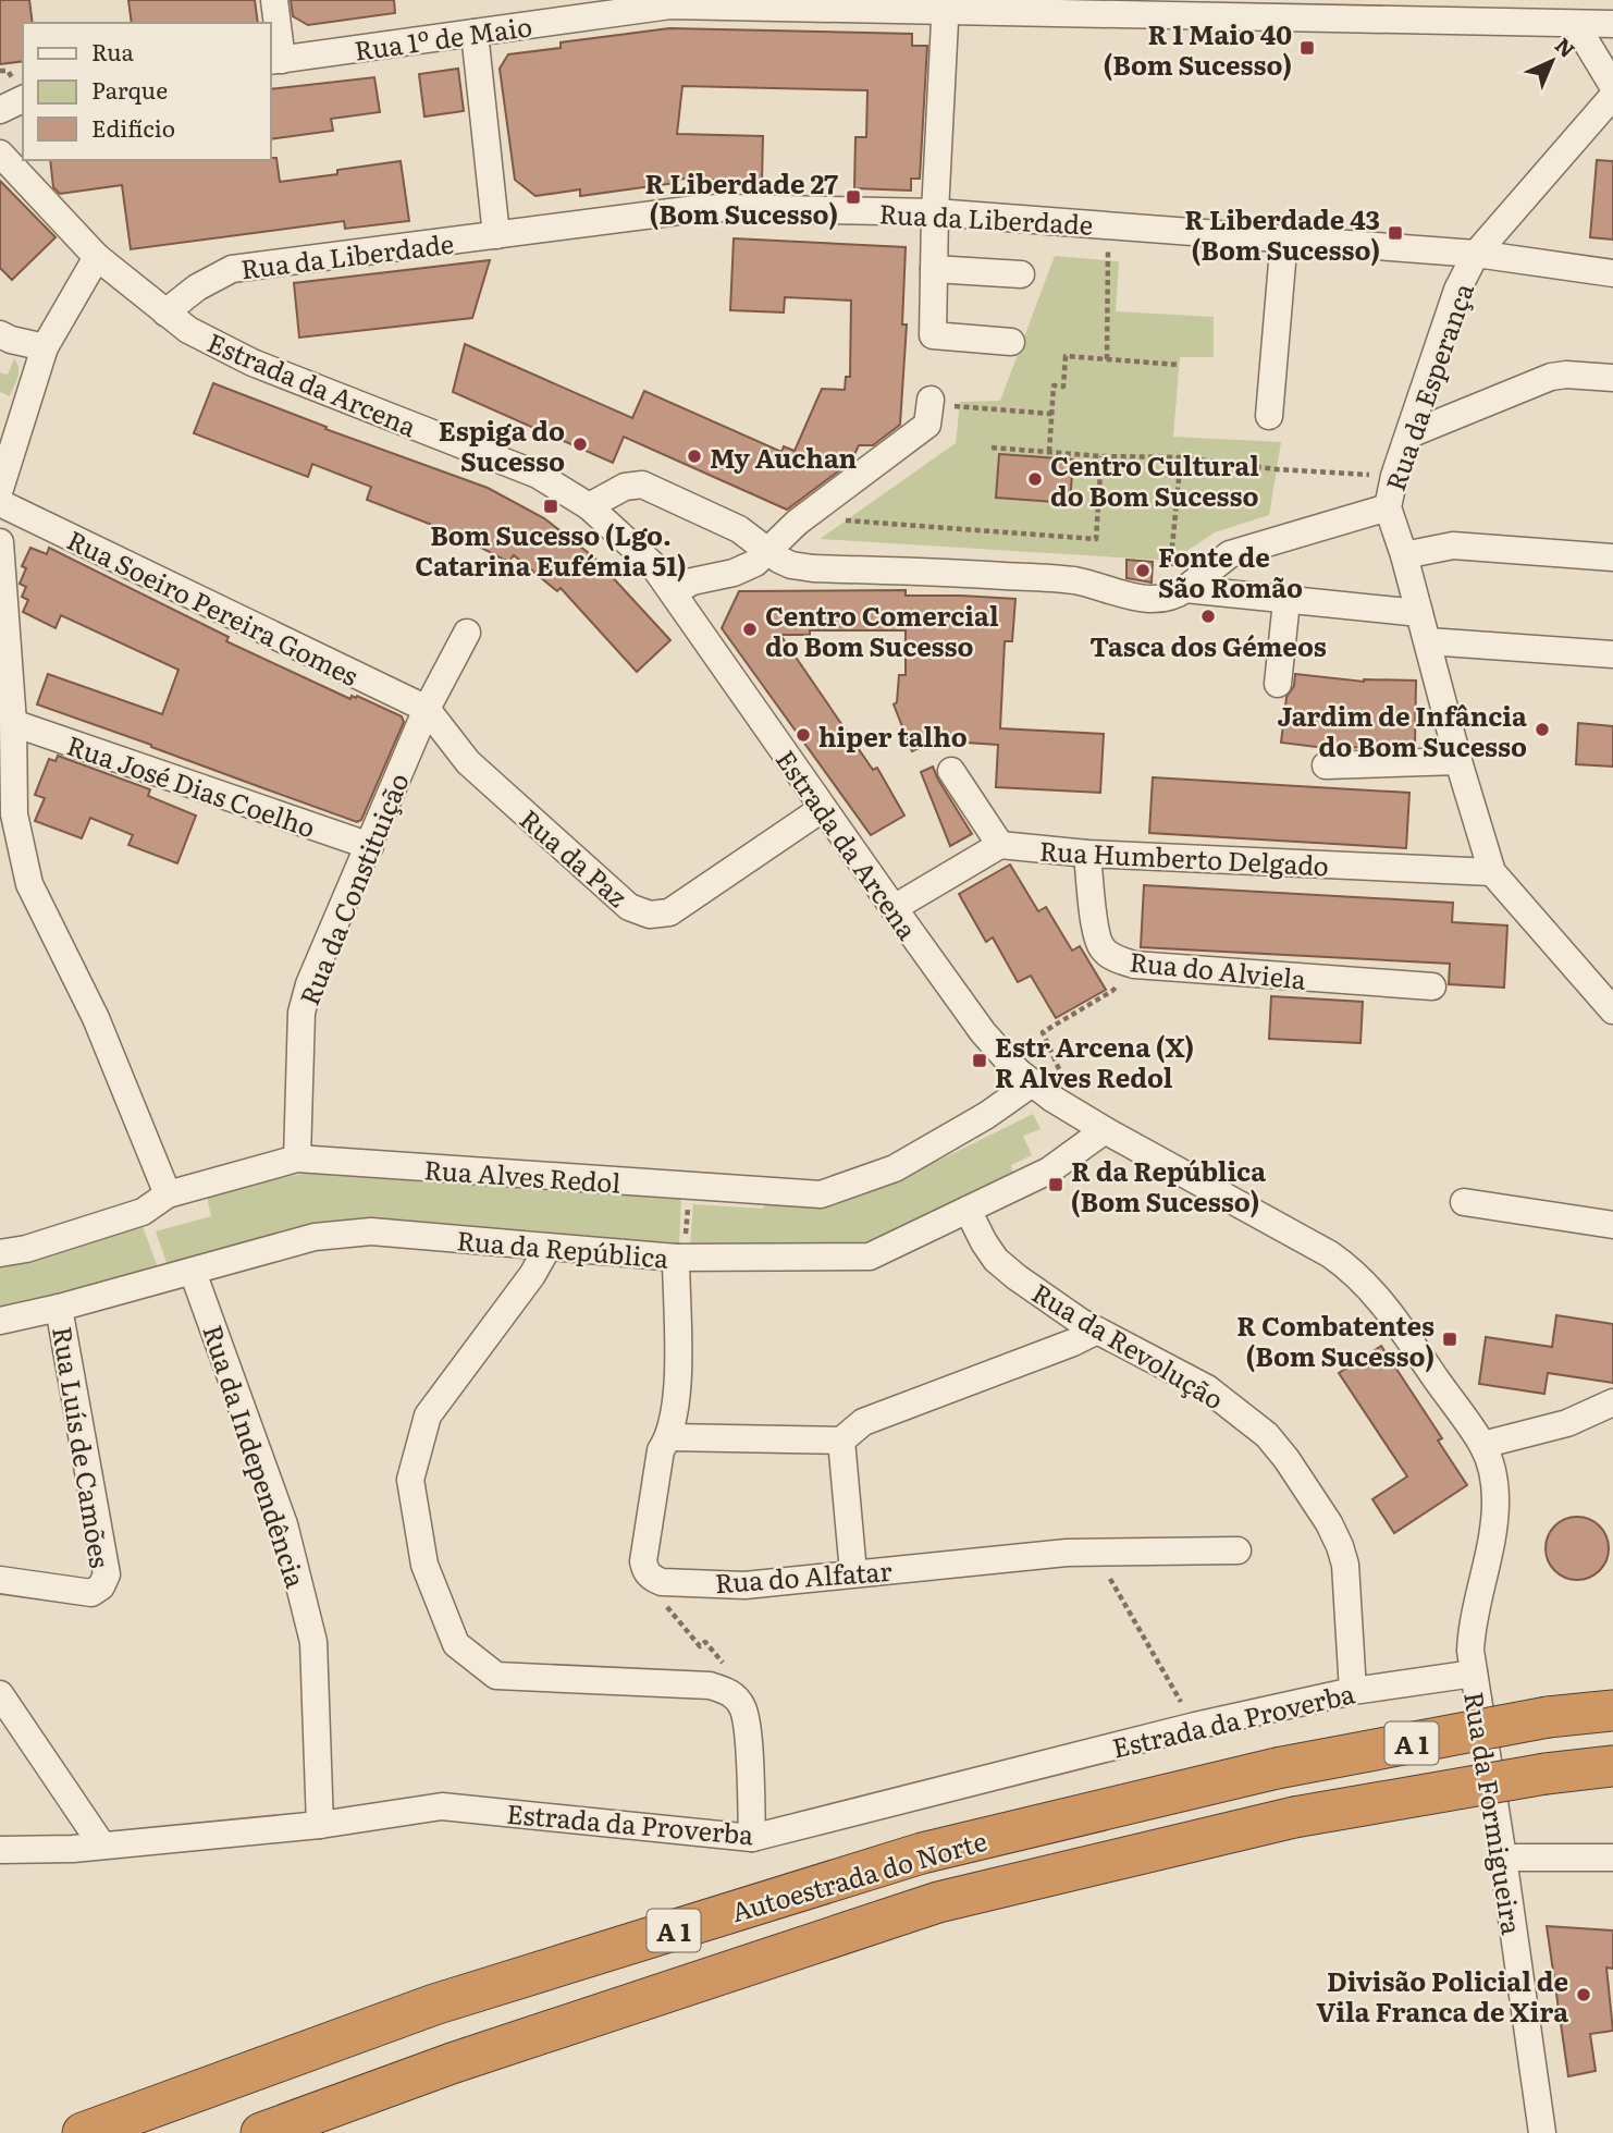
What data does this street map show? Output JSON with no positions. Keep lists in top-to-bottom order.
{
  "streets": {
    "highway": ["A 1", "Autoestrada do Norte"],
    "street": [
      "Rua 1º de Maio",
      "Rua da Liberdade",
      "Estrada da Arcena",
      "Rua da Esperança",
      "Rua Soeiro Pereira Gomes",
      "Rua José Dias Coelho",
      "Rua da Paz",
      "Rua Humberto Delgado",
      "Rua da Constituição",
      "Rua do Alviela",
      "Rua Alves Redol",
      "Rua da República",
      "Rua da Revolução",
      "Rua Luís de Camões",
      "Rua da Independência",
      "Rua do Alfatar",
      "Estrada da Proverba",
      "Rua da Formigueira"
    ]
  },
  "crossings": [
    ["Rua da Liberdade", "Estrada da Arcena"],
    ["Rua da Liberdade", "Rua da Esperança"],
    ["Estrada da Arcena", "Rua da Paz"],
    ["Estrada da Arcena", "Rua Humberto Delgado"],
    ["Estrada da Arcena", "Rua Alves Redol"],
    ["Estrada da Arcena", "Rua da República"],
    ["Estrada da Arcena", "Estrada da Proverba"],
    ["Estrada da Arcena", "Rua da Formigueira"],
    ["Rua da Esperança", "Rua Humberto Delgado"],
    ["Rua Soeiro Pereira Gomes", "Rua da Paz"],
    ["Rua Soeiro Pereira Gomes", "Rua da Constituição"],
    ["Rua José Dias Coelho", "Rua da Constituição"],
    ["Rua da Paz", "Rua da Constituição"],
    ["Rua Humberto Delgado", "Rua do Alviela"],
    ["Rua da Constituição", "Rua Alves Redol"],
    ["Rua da República", "Rua da Revolução"],
    ["Rua da República", "Rua Luís de Camões"],
    ["Rua da República", "Rua da Independência"],
    ["Rua da República", "Rua do Alfatar"],
    ["Rua da Revolução", "Estrada da Proverba"],
    ["Rua da Independência", "Estrada da Proverba"],
    ["Estrada da Proverba", "Rua da Formigueira"]
  ],
  "places": {
    "transit": [
      "R 1 Maio 40 (Bom Sucesso)",
      "R Liberdade 27 (Bom Sucesso)",
      "R Liberdade 43 (Bom Sucesso)",
      "Bom Sucesso (Lgo. Catarina Eufémia 51)",
      "Estr Arcena (X) R Alves Redol",
      "R da República (Bom Sucesso)",
      "R Combatentes (Bom Sucesso)"
    ],
    "other": [
      "Espiga do Sucesso",
      "My Auchan",
      "Centro Cultural do Bom Sucesso",
      "Fonte de São Romão",
      "Tasca dos Gémeos",
      "Centro Comercial do Bom Sucesso",
      "Jardim de Infância do Bom Sucesso",
      "hiper talho",
      "Divisão Policial de Vila Franca de Xira"
    ]
  },
  "legend": ["Rua", "Parque", "Edifício"],
  "north": "top right"
}
